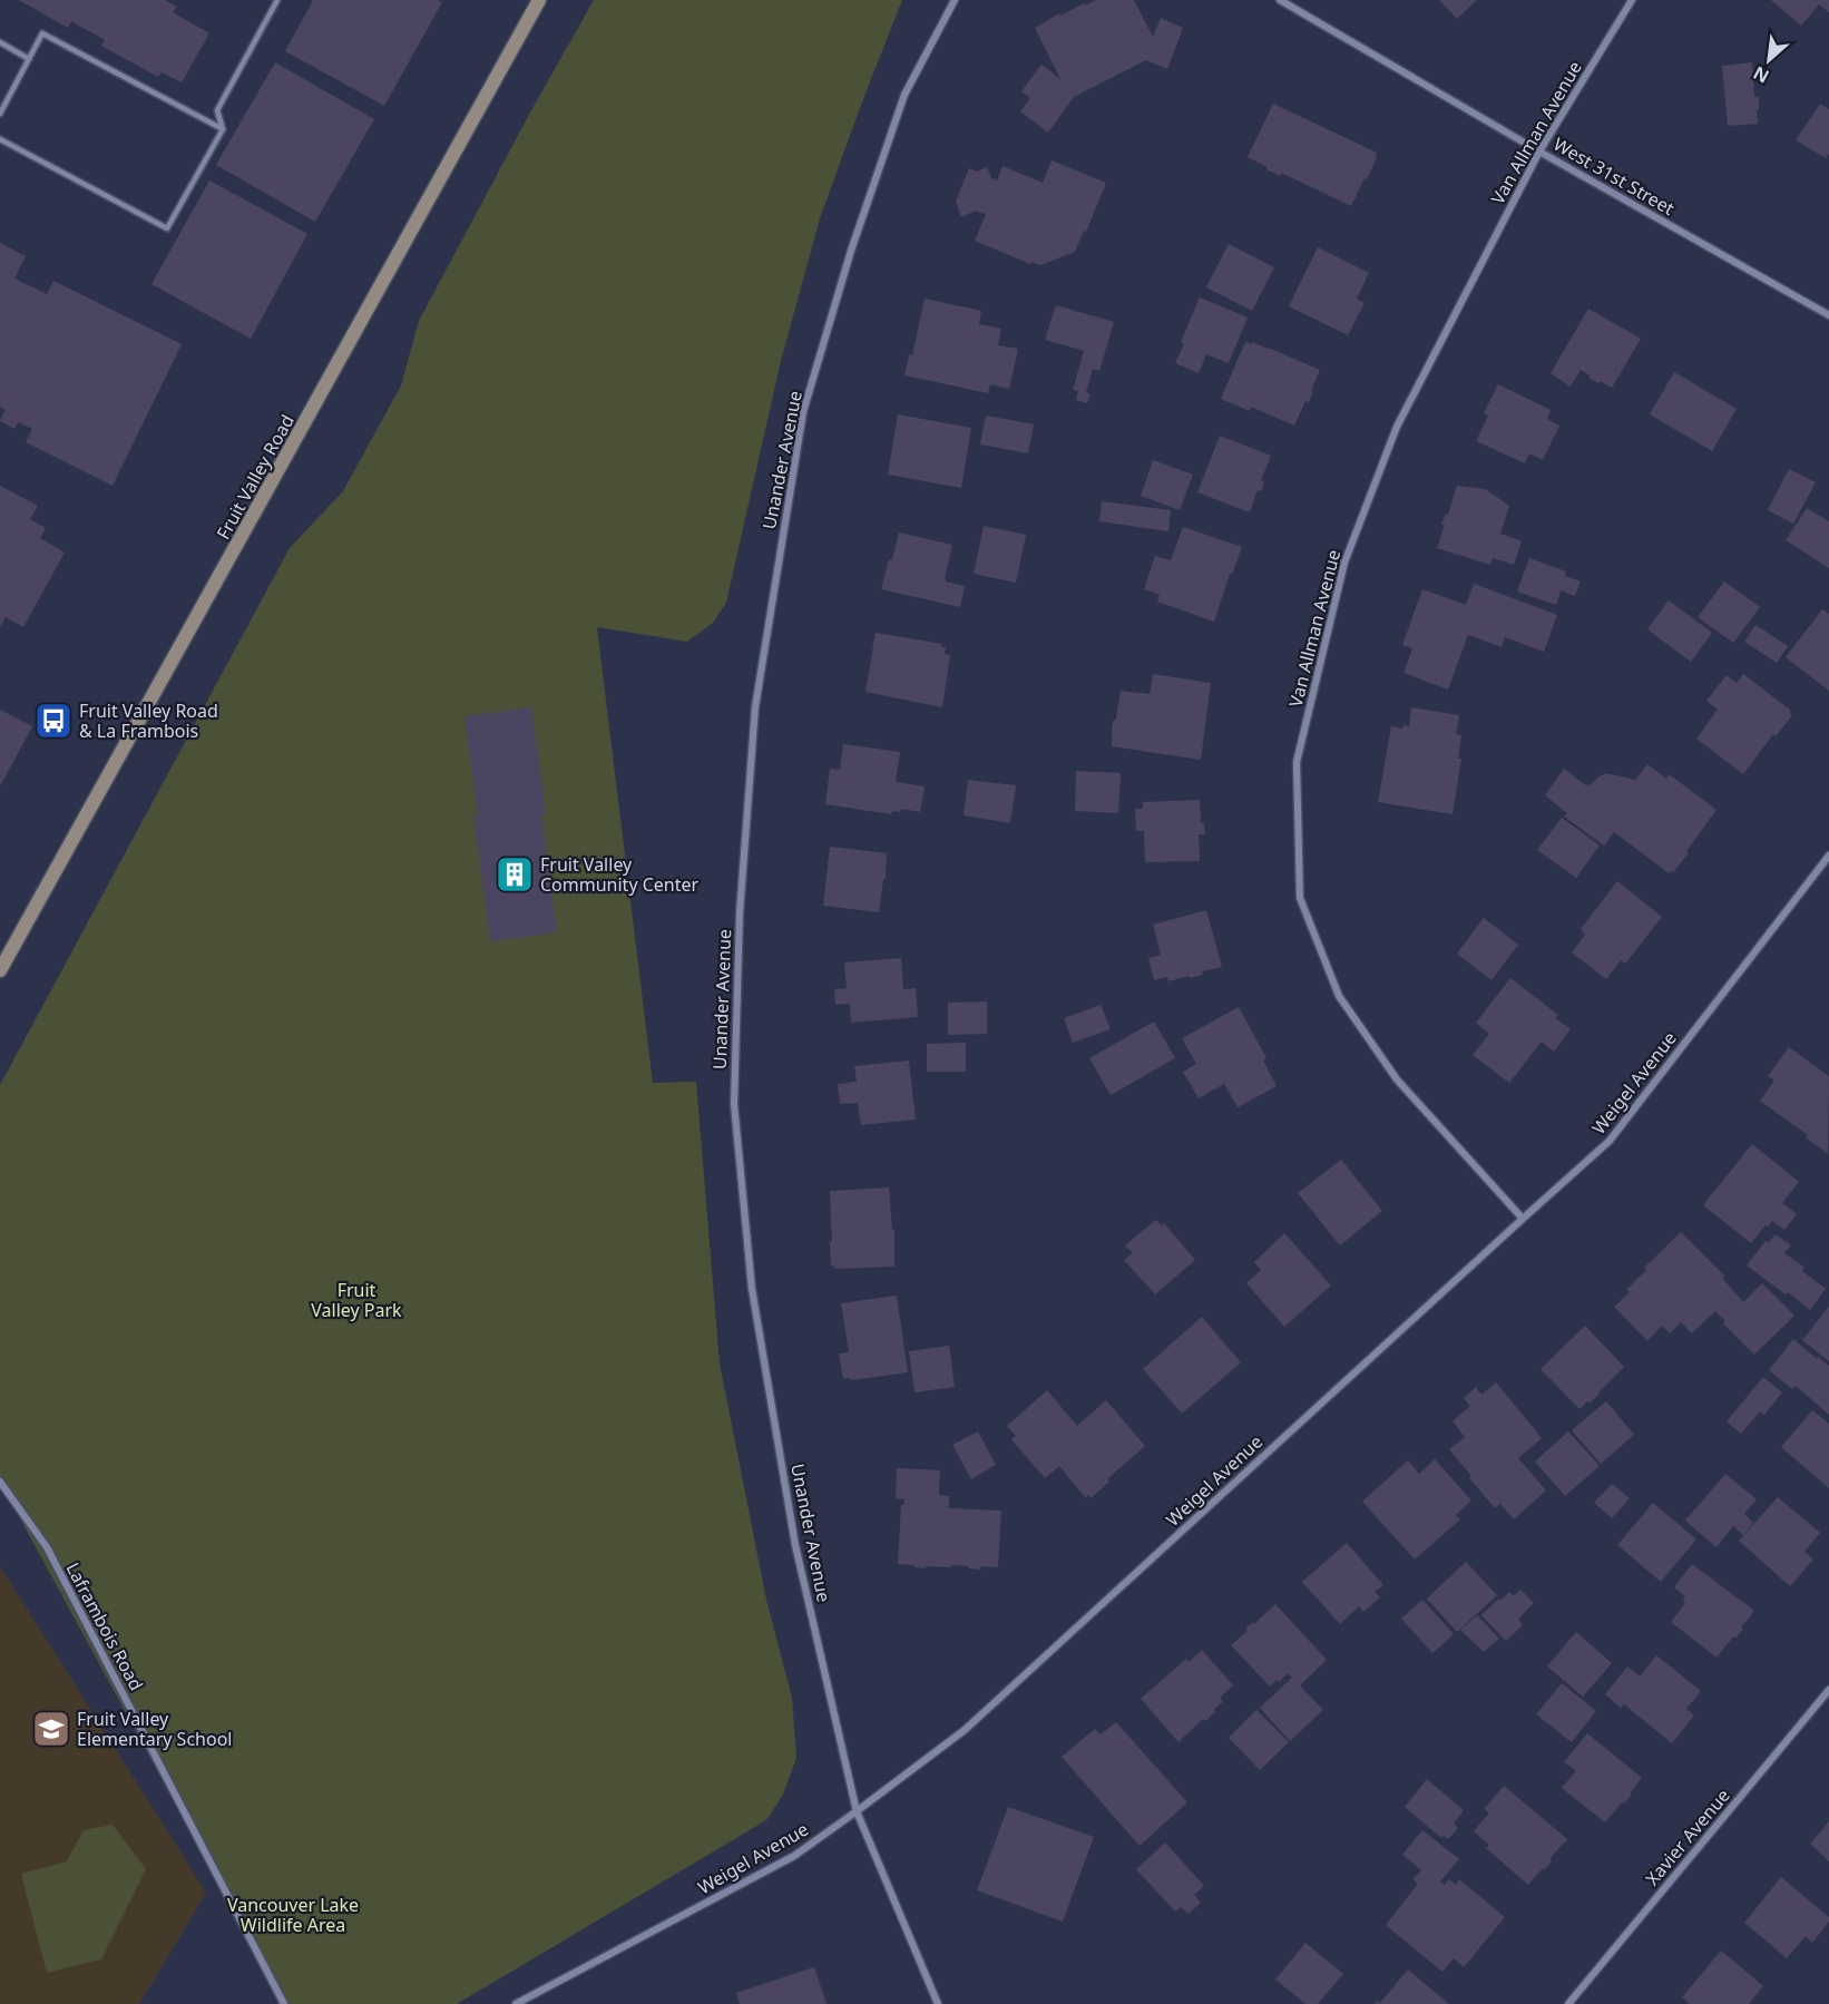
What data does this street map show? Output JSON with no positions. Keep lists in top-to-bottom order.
{
  "streets": {
    "main road": ["Fruit Valley Road"],
    "street": [
      "Van Allman Avenue",
      "West 31st Street",
      "Unander Avenue",
      "Weigel Avenue",
      "Laframbois Road",
      "Xavier Avenue"
    ]
  },
  "crossings": [
    ["Van Allman Avenue", "West 31st Street"],
    ["Van Allman Avenue", "Weigel Avenue"],
    ["Unander Avenue", "Weigel Avenue"]
  ],
  "parks": ["Fruit Valley Park", "Vancouver Lake Wildlife Area"],
  "places": {
    "bus stop": ["Fruit Valley Road & La Frambois"],
    "building": ["Fruit Valley Community Center"],
    "school or university": ["Fruit Valley Elementary School"]
  },
  "north": "bottom left"
}
